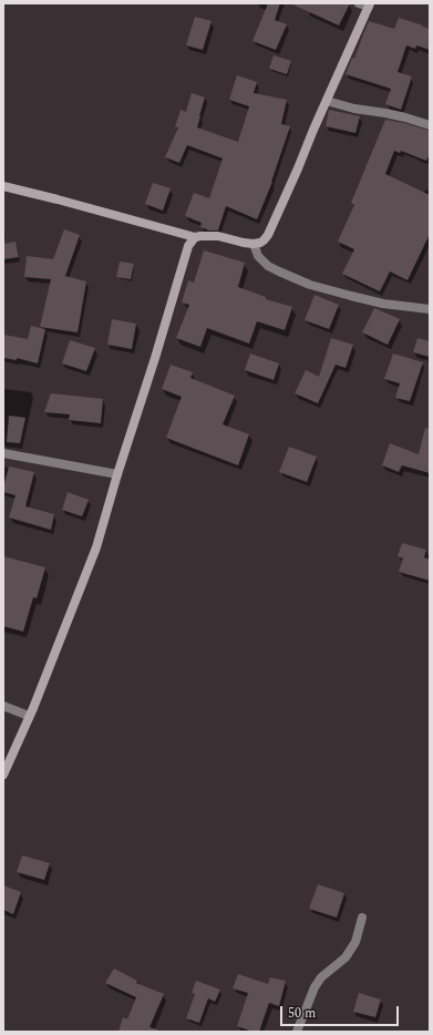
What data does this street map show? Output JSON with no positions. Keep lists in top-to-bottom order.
{
  "scale_bar": "50 m"
}
